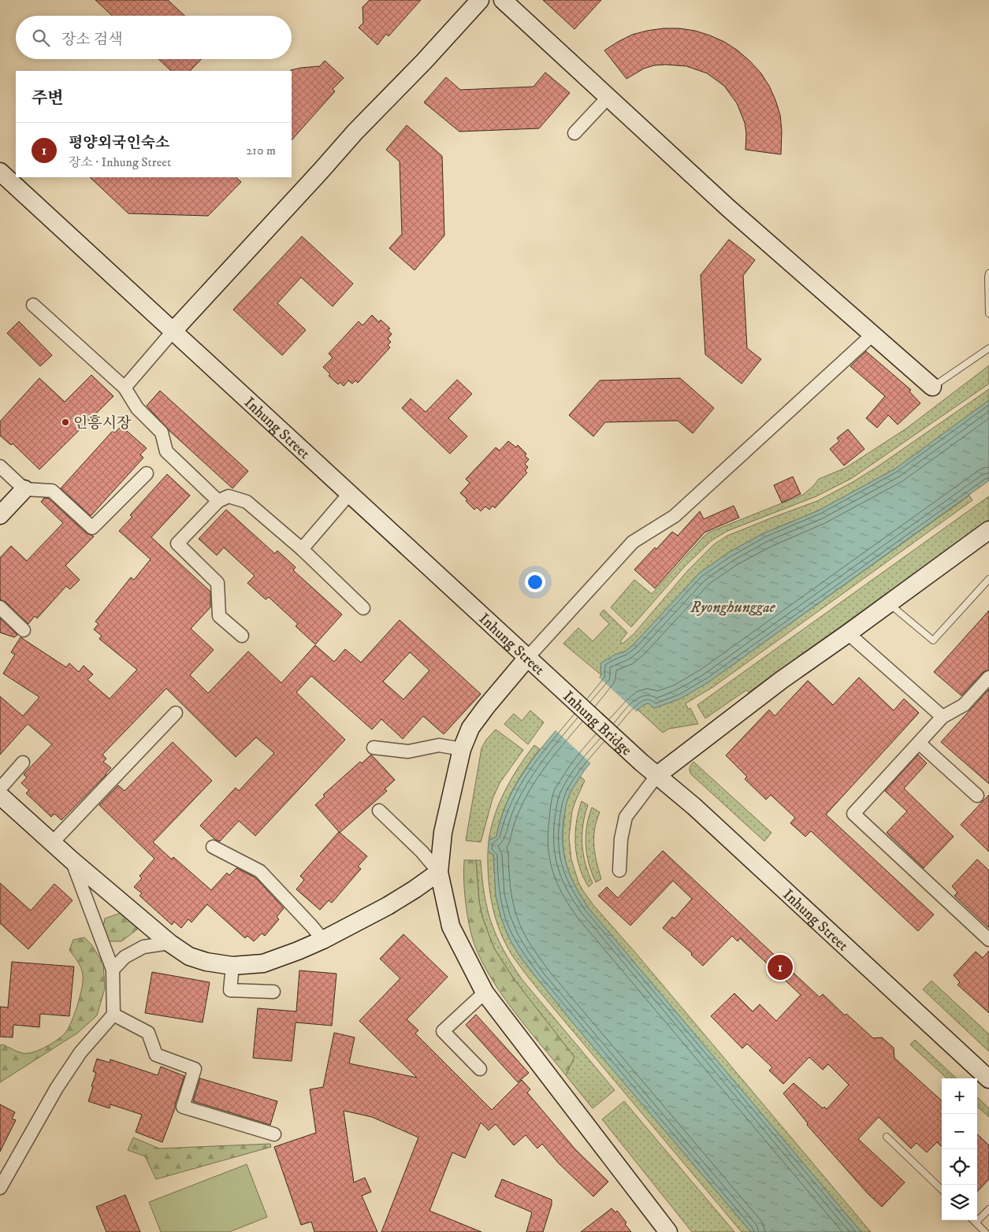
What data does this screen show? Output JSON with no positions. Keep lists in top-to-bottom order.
{
  "streets": {
    "street": ["Inhung Street", "Inhung Bridge"]
  },
  "crossings": [
    ["Inhung Street", "Inhung Bridge"]
  ],
  "water": ["Ryonghunggae"],
  "places": ["인흥시장"],
  "page": {
    "search": "장소 검색",
    "heading": "주변",
    "list": [
      {
        "mark": "1",
        "name": "평양외국인숙소",
        "note": "장소 · Inhung Street",
        "value": "210 m"
      }
    ],
    "pins": "1",
    "map_buttons": ["+", "−"]
  }
}
